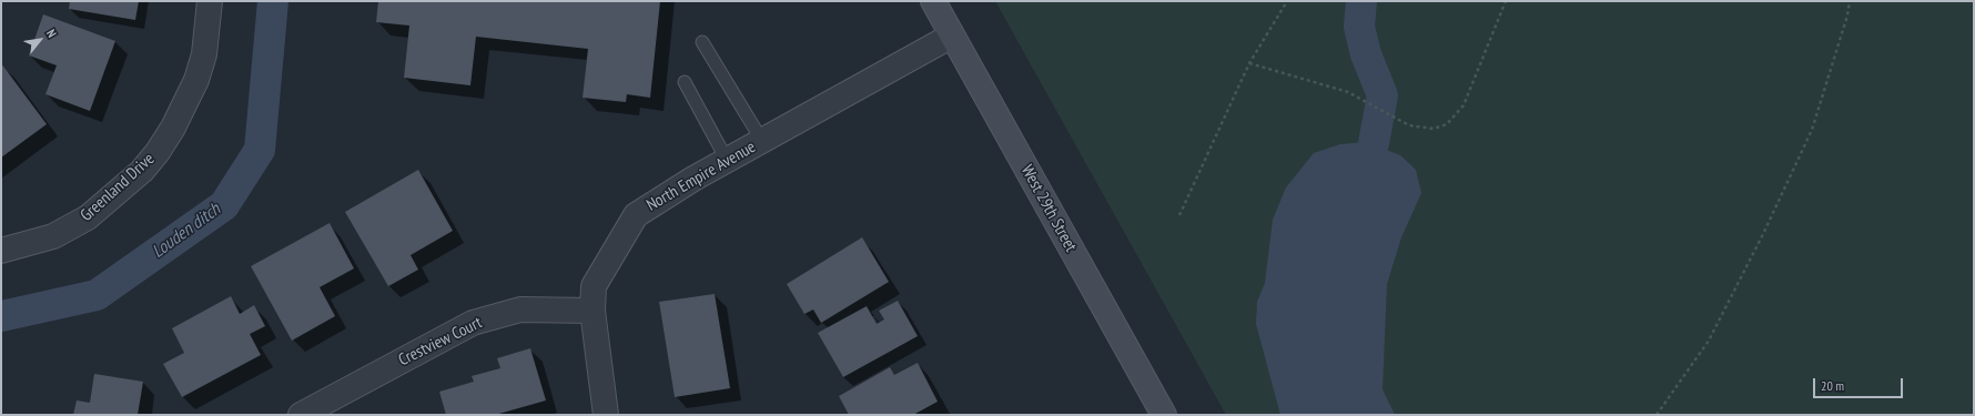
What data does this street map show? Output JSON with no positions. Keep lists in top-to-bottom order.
{
  "streets": {
    "main road": ["West 29th Street"],
    "street": ["North Empire Avenue", "Greenland Drive", "Crestview Court"]
  },
  "crossings": [
    ["North Empire Avenue", "West 29th Street"],
    ["North Empire Avenue", "Crestview Court"]
  ],
  "water": ["Louden ditch"],
  "scale_bar": "20 m",
  "north": "top right"
}
